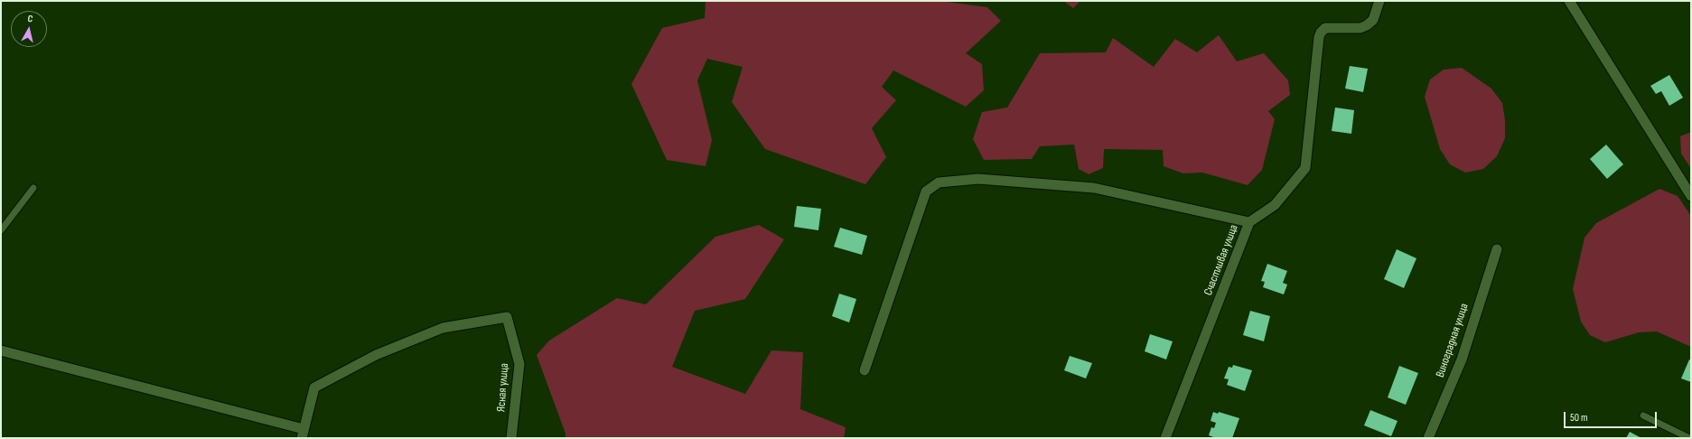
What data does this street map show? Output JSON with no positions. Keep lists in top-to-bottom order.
{
  "streets": {
    "street": ["Счастливая улица", "Виноградная улица", "Ясная улица"]
  },
  "scale_bar": "50 m",
  "north": "top"
}
